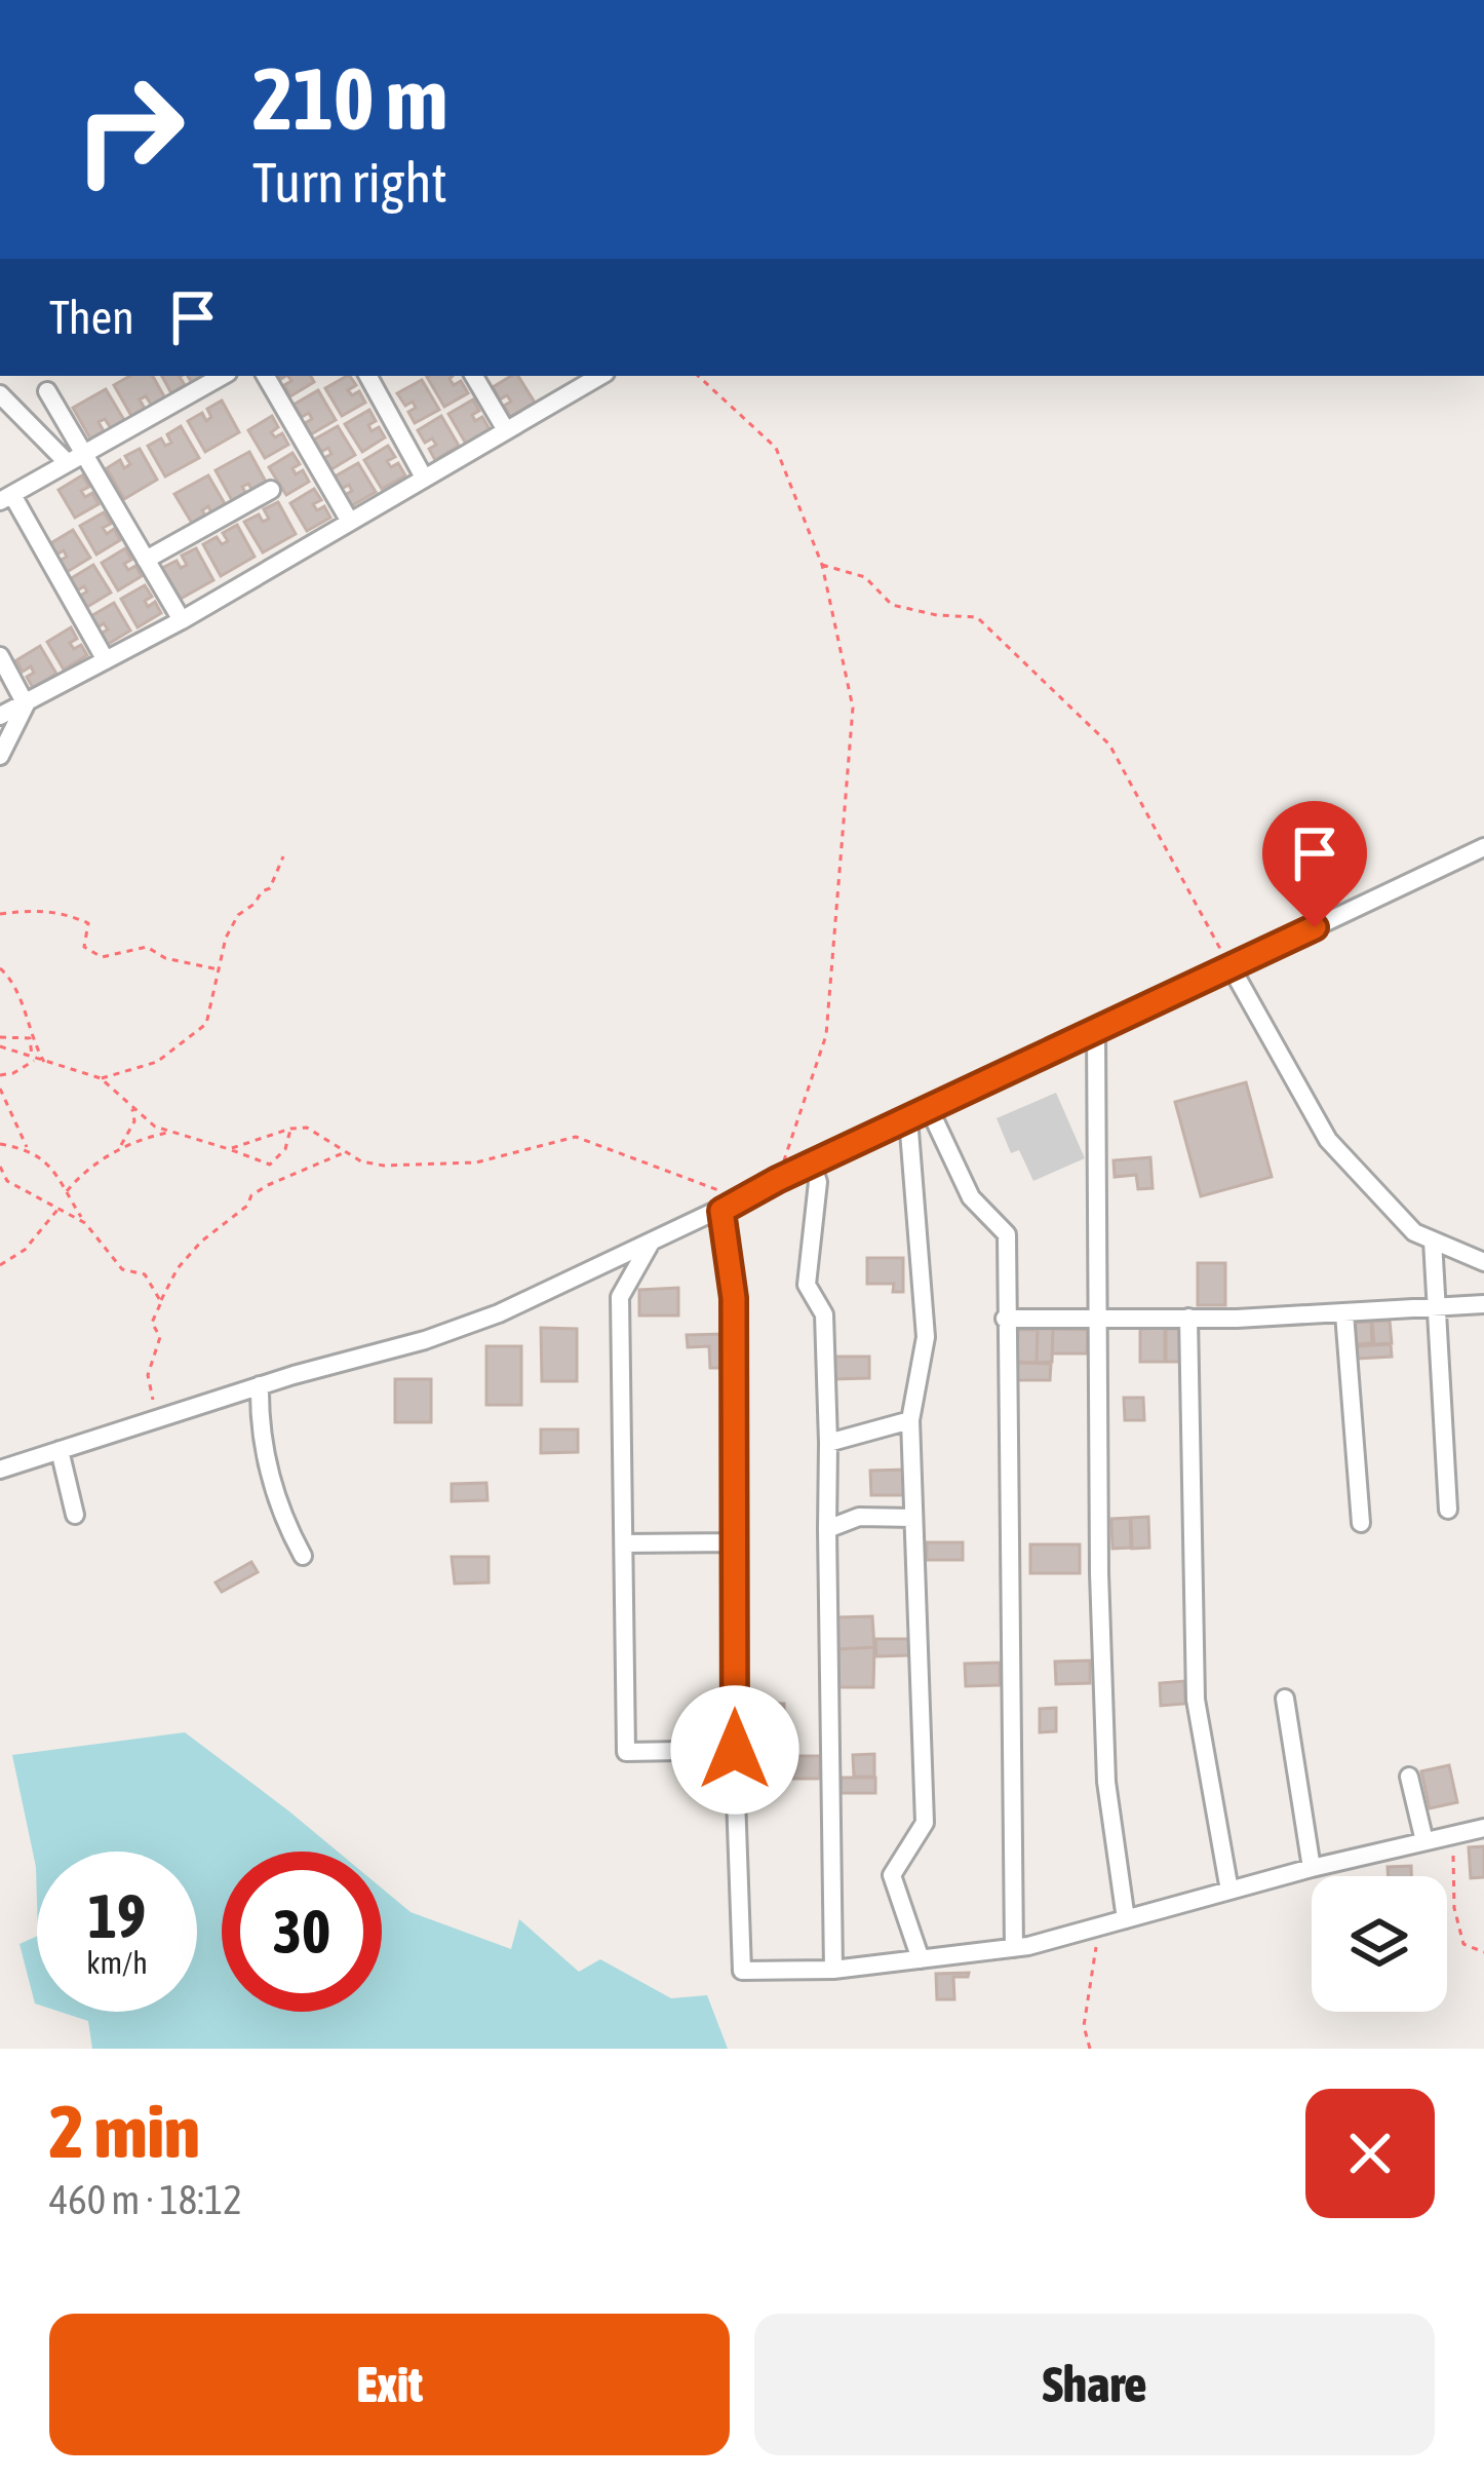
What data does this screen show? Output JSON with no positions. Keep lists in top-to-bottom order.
{
  "page": {
    "turn": ["210 m", "Turn right"],
    "then": "Then",
    "speed": "19 km/h",
    "limit": "30",
    "heading": ["2 min", "460 m · 18:12"],
    "buttons": ["Exit", "Share"]
  }
}
